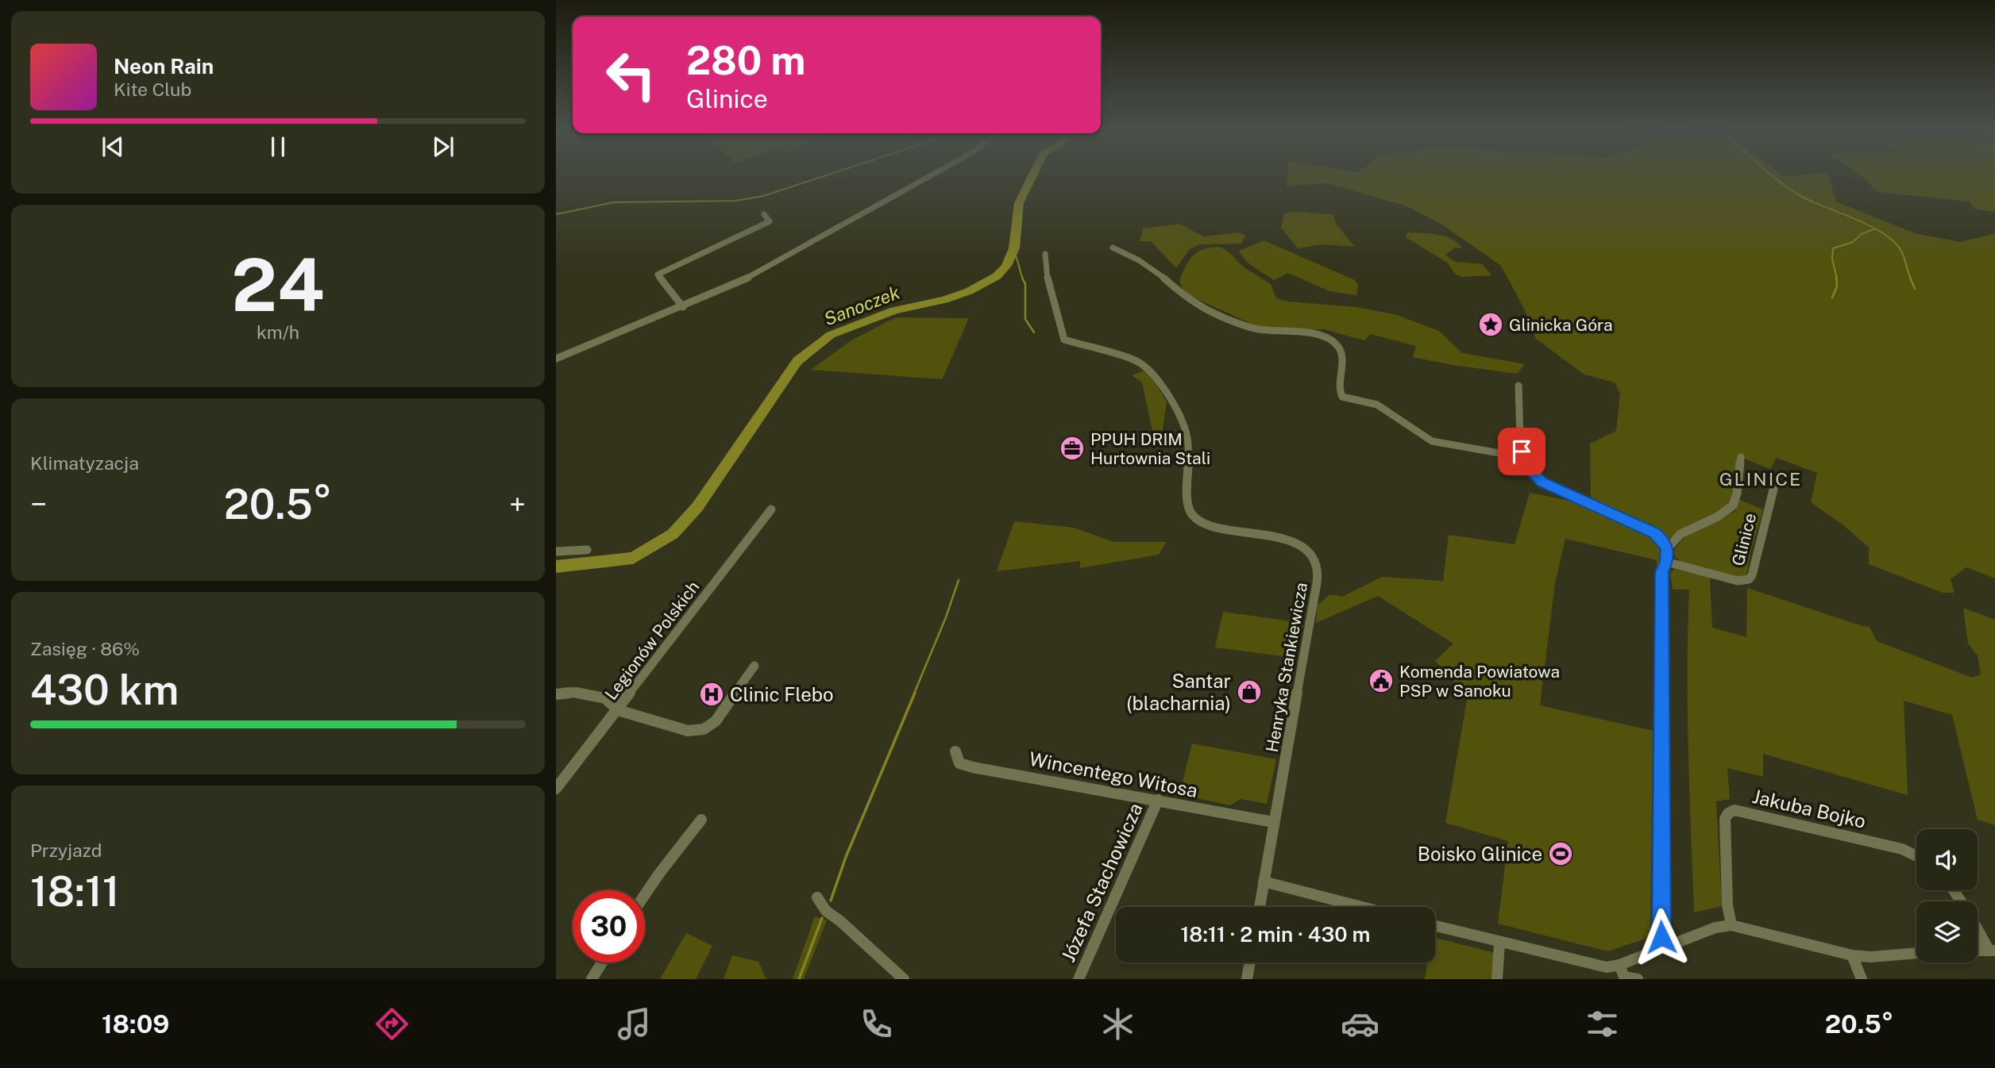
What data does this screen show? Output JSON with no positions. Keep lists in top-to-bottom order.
{
  "streets": {
    "street": [
      "Glinice",
      "Legionów Polskich",
      "Henryka Stankiewicza",
      "Wincentego Witosa",
      "Jakuba Bojko",
      "Józefa Stachowicza"
    ]
  },
  "crossings": [
    ["Henryka Stankiewicza", "Wincentego Witosa"],
    ["Wincentego Witosa", "Józefa Stachowicza"]
  ],
  "districts": ["GLINICE"],
  "water": ["Sanoczek"],
  "places": {
    "place": ["Glinicka Góra"],
    "office": ["PPUH DRIM Hurtownia Stali"],
    "public building": ["Komenda Powiatowa PSP w Sanoku"],
    "shop": ["Santar (blacharnia)"],
    "hospital": ["Clinic Flebo"],
    "sports": ["Boisko Glinice"]
  },
  "page": {
    "turn": ["280 m", "Glinice"],
    "song": ["Neon Rain", "Kite Club"],
    "tile": [
      ["24", "km/h"],
      "Klimatyzacja",
      ["Zasięg · 86%", "430 km"],
      ["Przyjazd", "18:11"]
    ],
    "heat": ["−", "20.5°", "+"],
    "limit": "30",
    "trip": "18:11 · 2 min · 430 m",
    "tabs": ["18:09", "20.5°"]
  }
}
